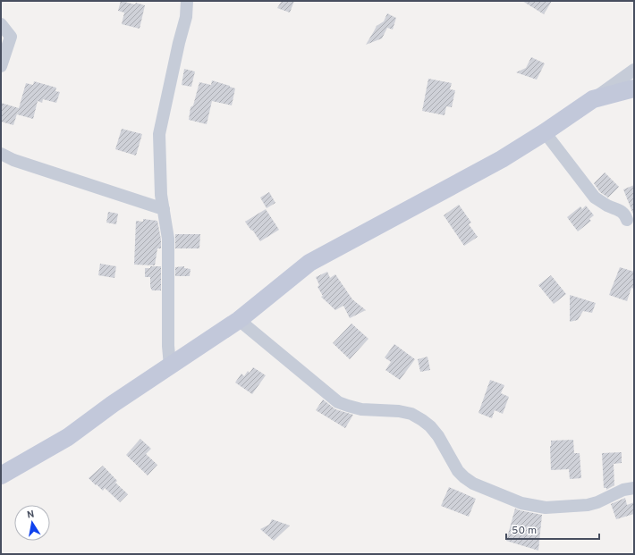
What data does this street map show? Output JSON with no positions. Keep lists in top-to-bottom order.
{
  "scale_bar": "50 m",
  "north": "top"
}
